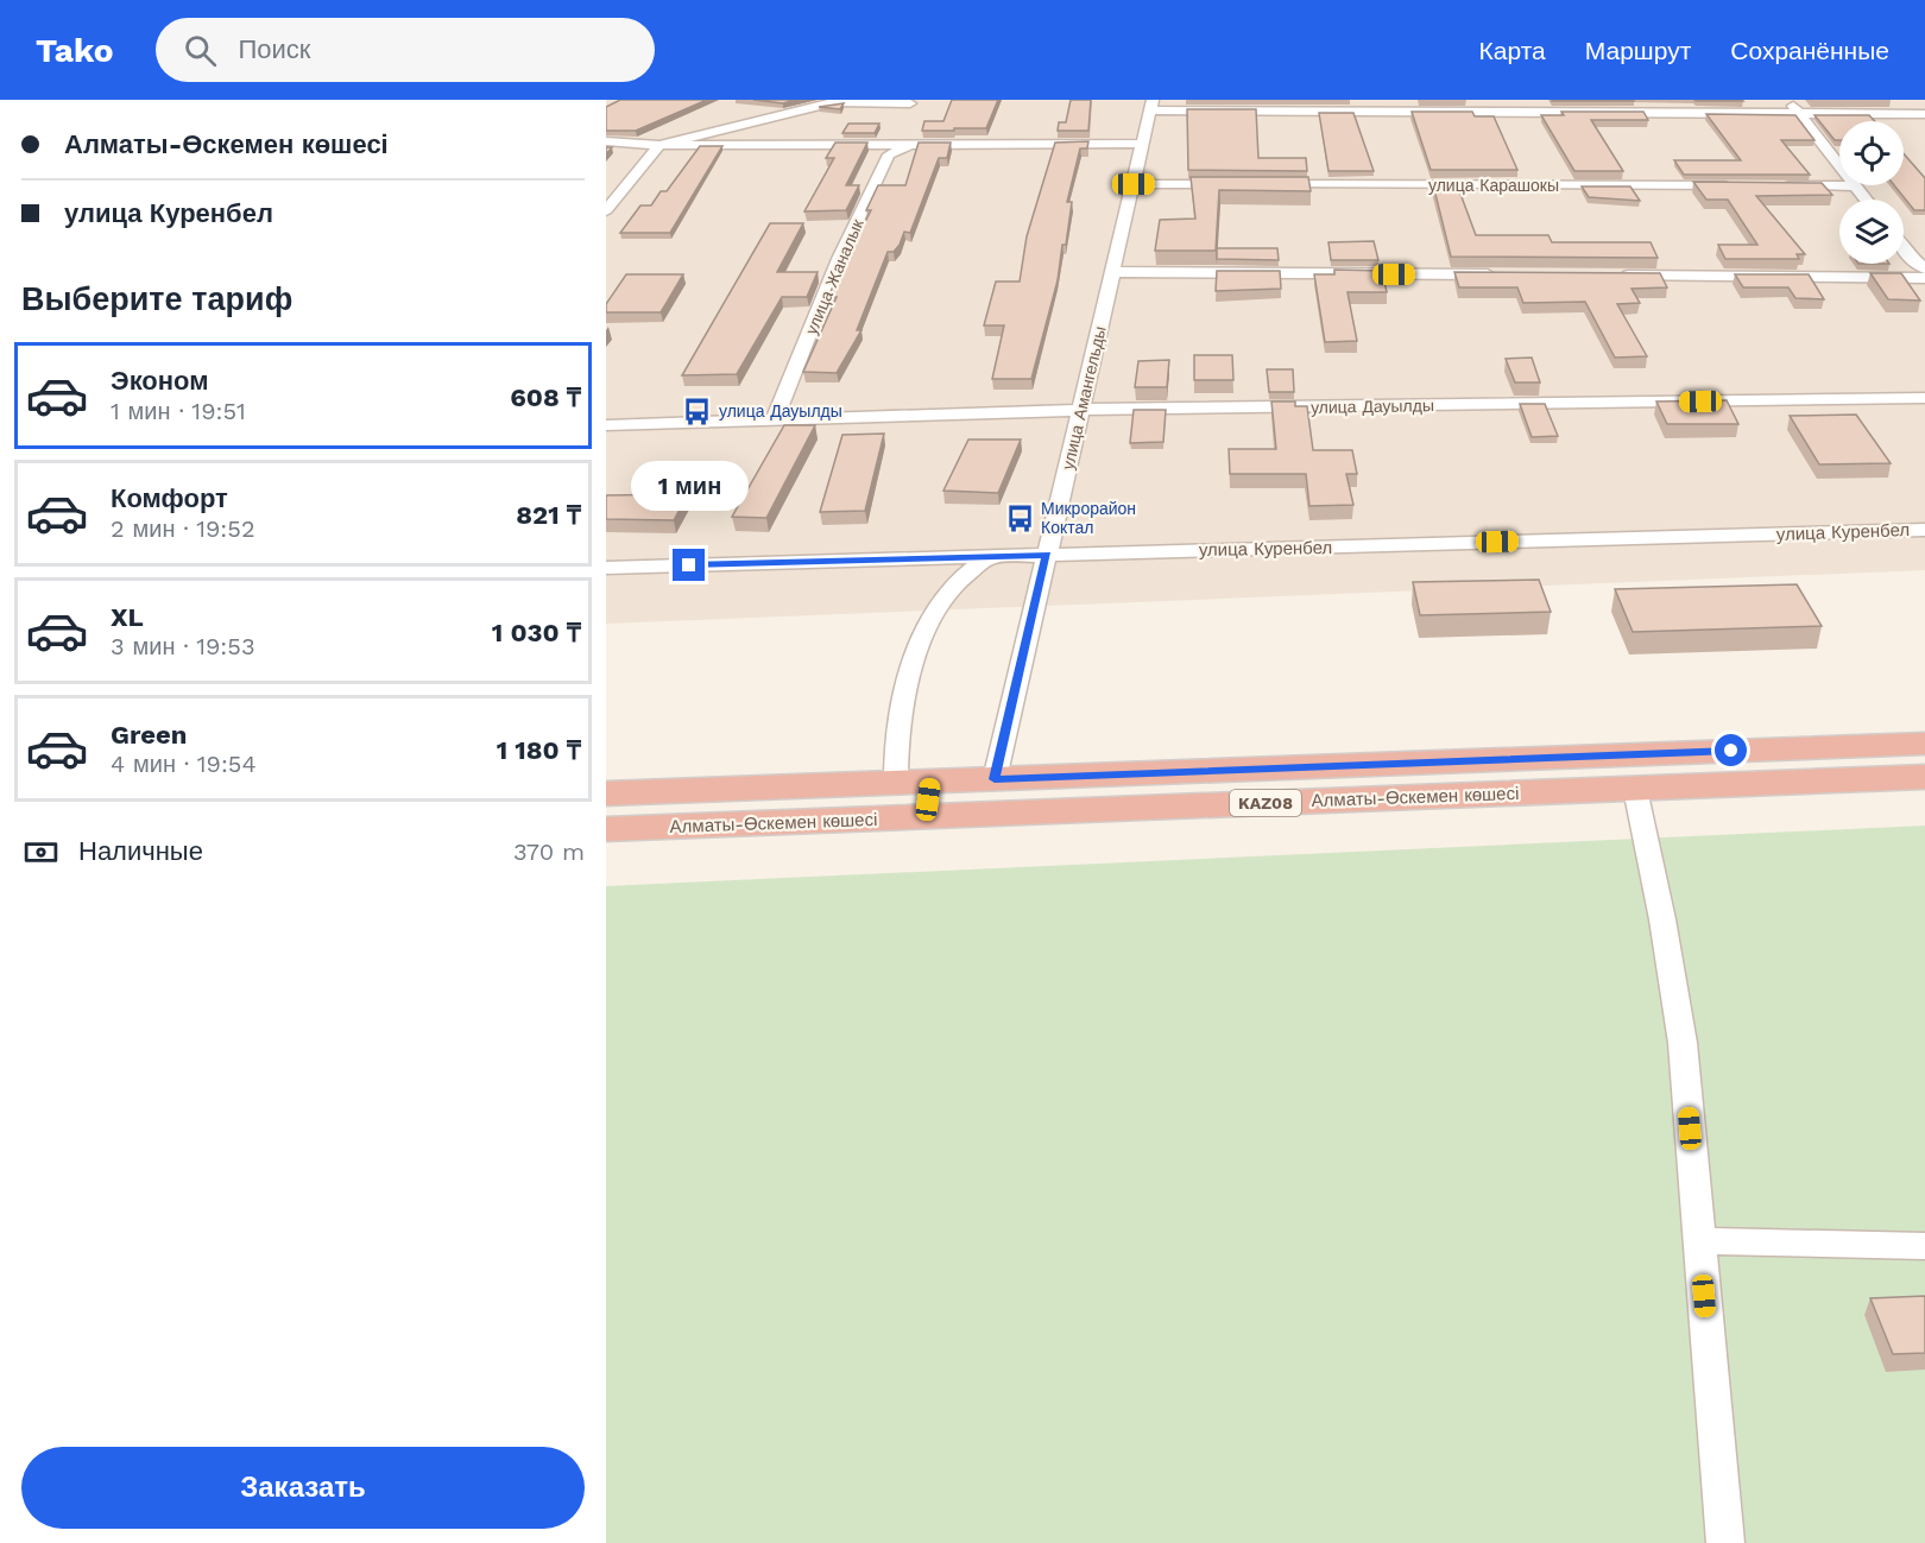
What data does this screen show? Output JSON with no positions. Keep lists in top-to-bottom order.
{
  "streets": {
    "highway": ["Алматы-Өскемен көшесі", "KAZ08"],
    "street": [
      "улица Карашокы",
      "улица Жаналык",
      "улица Амангельды",
      "улица Дауылды",
      "улица Куренбел"
    ]
  },
  "crossings": [
    ["улица Жаналык", "улица Дауылды"],
    ["улица Амангельды", "улица Дауылды"],
    ["улица Амангельды", "улица Куренбел"],
    ["улица Амангельды", "Алматы-Өскемен көшесі"]
  ],
  "places": {
    "bus stop": ["улица Дауылды", "Микрорайон Коктал"]
  },
  "page": {
    "header": "Tako",
    "search": "Поиск",
    "nav": ["Карта", "Маршрут", "Сохранённые"],
    "banner": ["Алматы-Өскемен көшесі", "улица Куренбел"],
    "heading": "Выберите тариф",
    "list": [
      {
        "name": "Эконом",
        "note": "1 мин · 19:51",
        "value": "608 ₸"
      },
      {
        "name": "Комфорт",
        "note": "2 мин · 19:52",
        "value": "821 ₸"
      },
      {
        "name": "XL",
        "note": "3 мин · 19:53",
        "value": "1 030 ₸"
      },
      {
        "name": "Green",
        "note": "4 мин · 19:54",
        "value": "1 180 ₸"
      }
    ],
    "bubble": "1 мин",
    "pay": ["Наличные", "370 m"],
    "buttons": "Заказать"
  }
}
